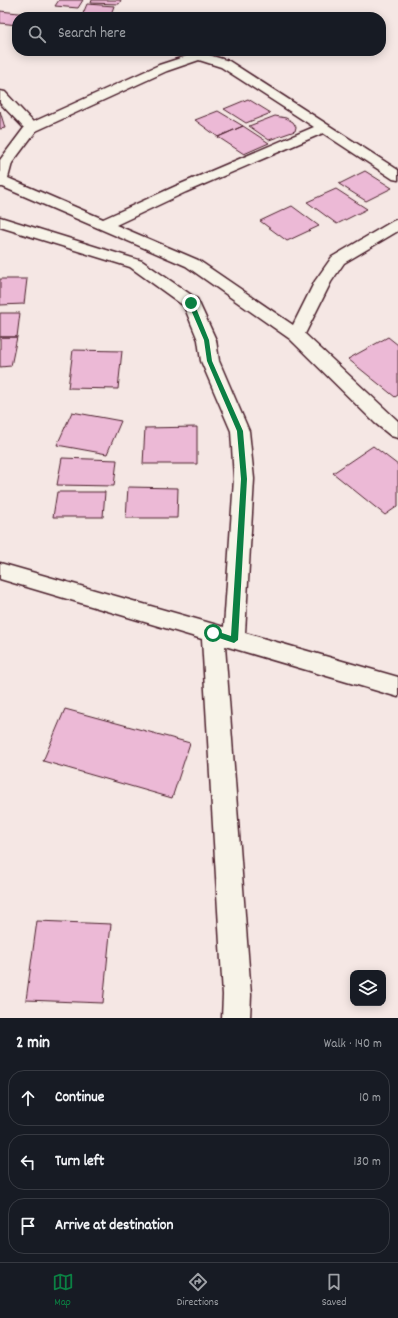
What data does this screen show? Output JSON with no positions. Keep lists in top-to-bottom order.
{
  "page": {
    "search": "Search here",
    "heading": ["2 min", "Walk · 140 m"],
    "list": [
      ["Continue", "10 m"],
      ["Turn left", "130 m"],
      "Arrive at destination"
    ],
    "nav": ["Map", "Directions", "Saved"]
  }
}
